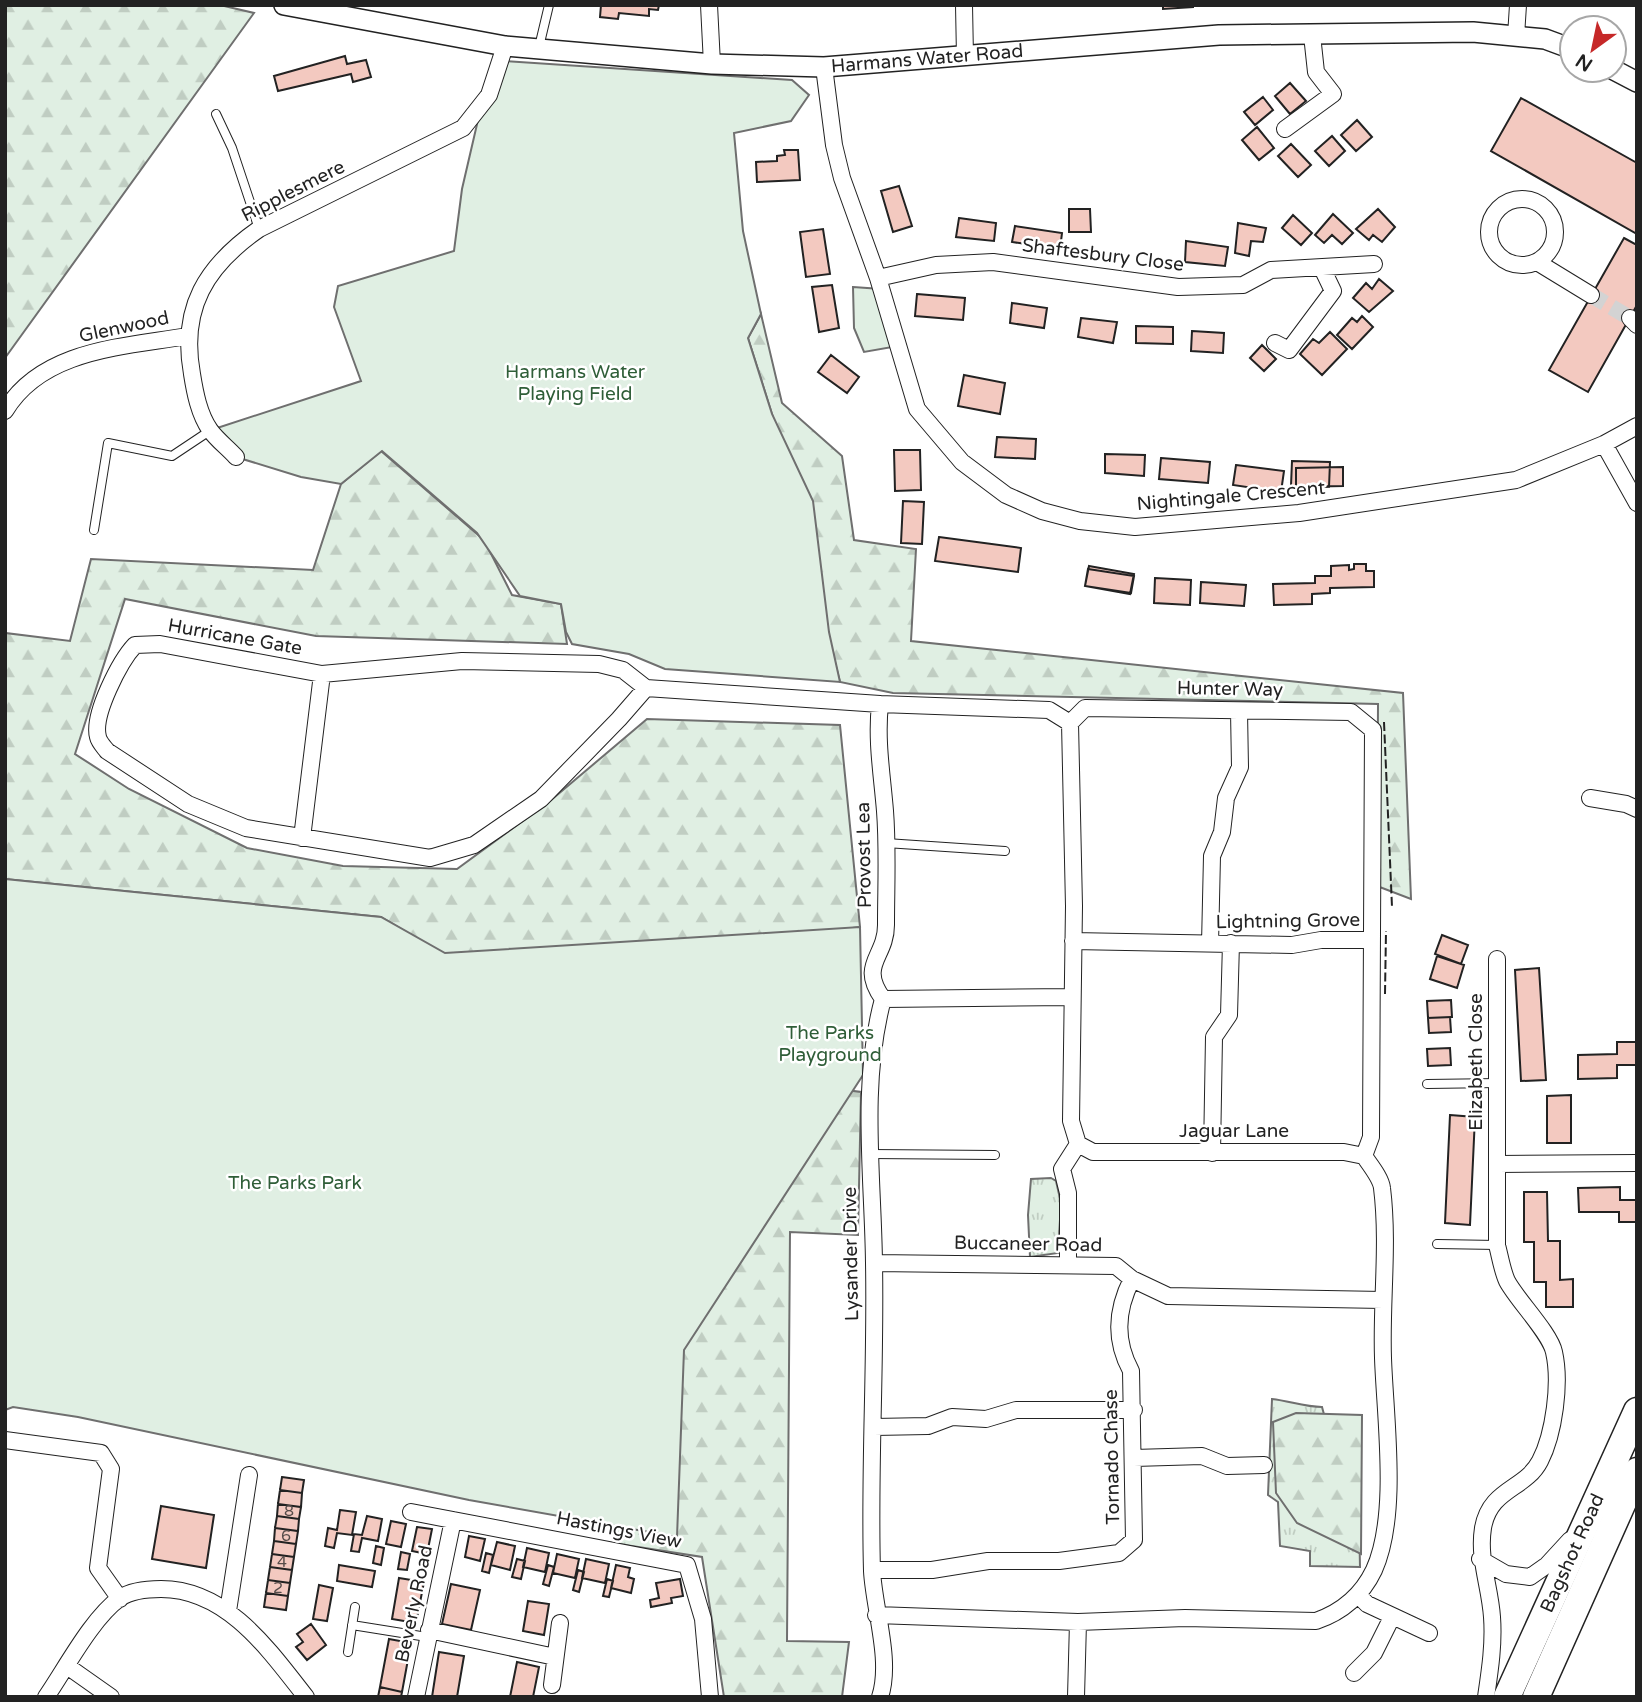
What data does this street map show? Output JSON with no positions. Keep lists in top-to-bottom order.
{
  "streets": {
    "highway": ["Bagshot Road"],
    "street": [
      "Harmans Water Road",
      "Ripplesmere",
      "Shaftesbury Close",
      "Glenwood",
      "Nightingale Crescent",
      "Hurricane Gate",
      "Hunter Way",
      "Provost Lea",
      "Lightning Grove",
      "Elizabeth Close",
      "Jaguar Lane",
      "Buccaneer Road",
      "Lysander Drive",
      "Tornado Chase",
      "Hastings View",
      "Beverly Road"
    ]
  },
  "crossings": [
    ["Harmans Water Road", "Ripplesmere"],
    ["Harmans Water Road", "Nightingale Crescent"],
    ["Ripplesmere", "Glenwood"],
    ["Shaftesbury Close", "Nightingale Crescent"],
    ["Hunter Way", "Lightning Grove"],
    ["Provost Lea", "Lysander Drive"],
    ["Lightning Grove", "Jaguar Lane"],
    ["Buccaneer Road", "Lysander Drive"],
    ["Buccaneer Road", "Tornado Chase"],
    ["Lysander Drive", "Tornado Chase"],
    ["Hastings View", "Beverly Road"]
  ],
  "parks": ["Harmans Water Playing Field", "The Parks Playground", "The Parks Park"],
  "house_numbers": [
    "8",
    "6",
    "4",
    "2"
  ],
  "north": "bottom left"
}
